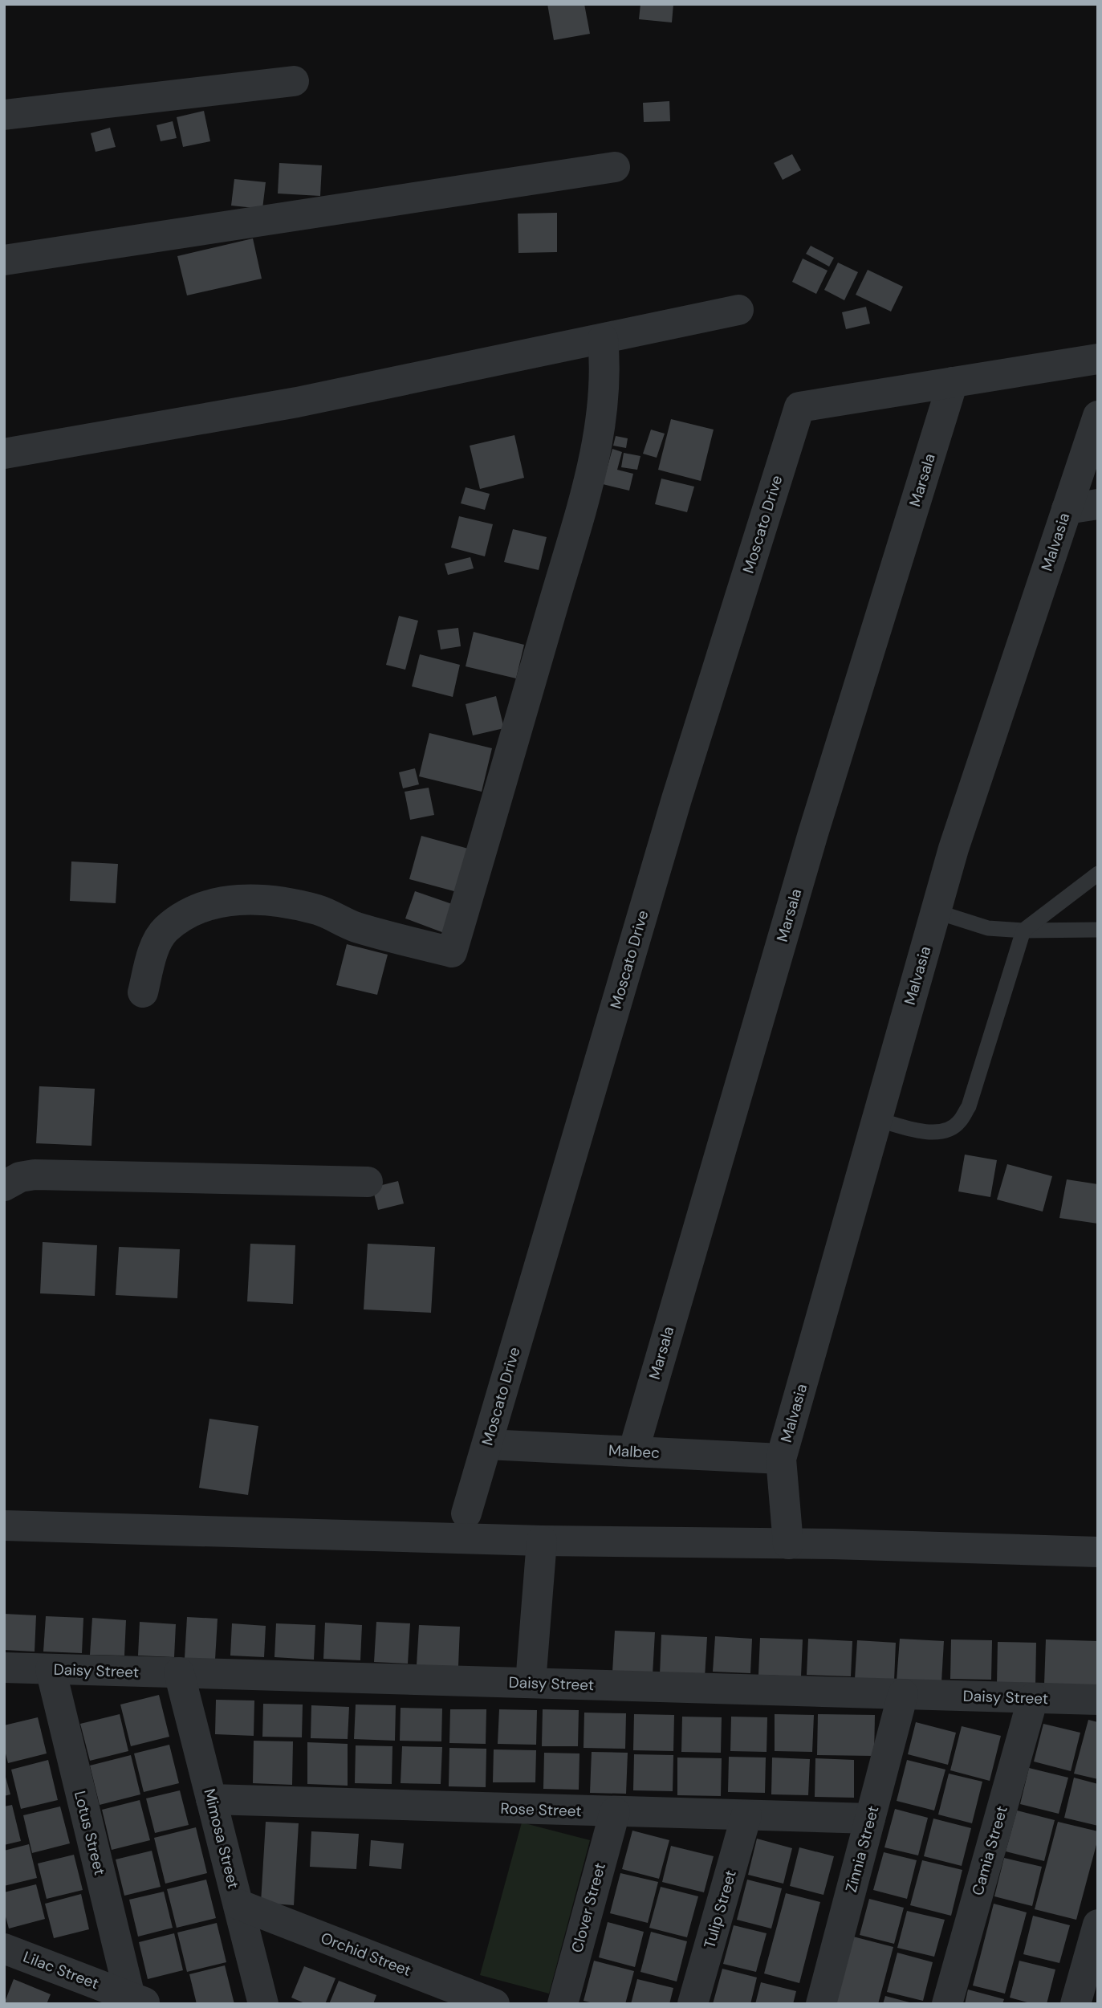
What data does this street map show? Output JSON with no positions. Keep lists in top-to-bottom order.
{
  "streets": {
    "street": [
      "Marsala",
      "Moscato Drive",
      "Malvasia",
      "Malbec",
      "Daisy Street",
      "Rose Street",
      "Lotus Street",
      "Mimosa Street",
      "Zinnia Street",
      "Camia Street",
      "Clover Street",
      "Tulip Street",
      "Orchid Street",
      "Lilac Street"
    ]
  },
  "crossings": [
    ["Marsala", "Moscato Drive"],
    ["Marsala", "Malbec"],
    ["Moscato Drive", "Malbec"],
    ["Malvasia", "Malbec"],
    ["Daisy Street", "Lotus Street"],
    ["Daisy Street", "Mimosa Street"],
    ["Daisy Street", "Zinnia Street"],
    ["Daisy Street", "Camia Street"],
    ["Rose Street", "Mimosa Street"],
    ["Rose Street", "Zinnia Street"],
    ["Rose Street", "Clover Street"],
    ["Rose Street", "Tulip Street"],
    ["Lotus Street", "Lilac Street"],
    ["Mimosa Street", "Orchid Street"]
  ]
}
